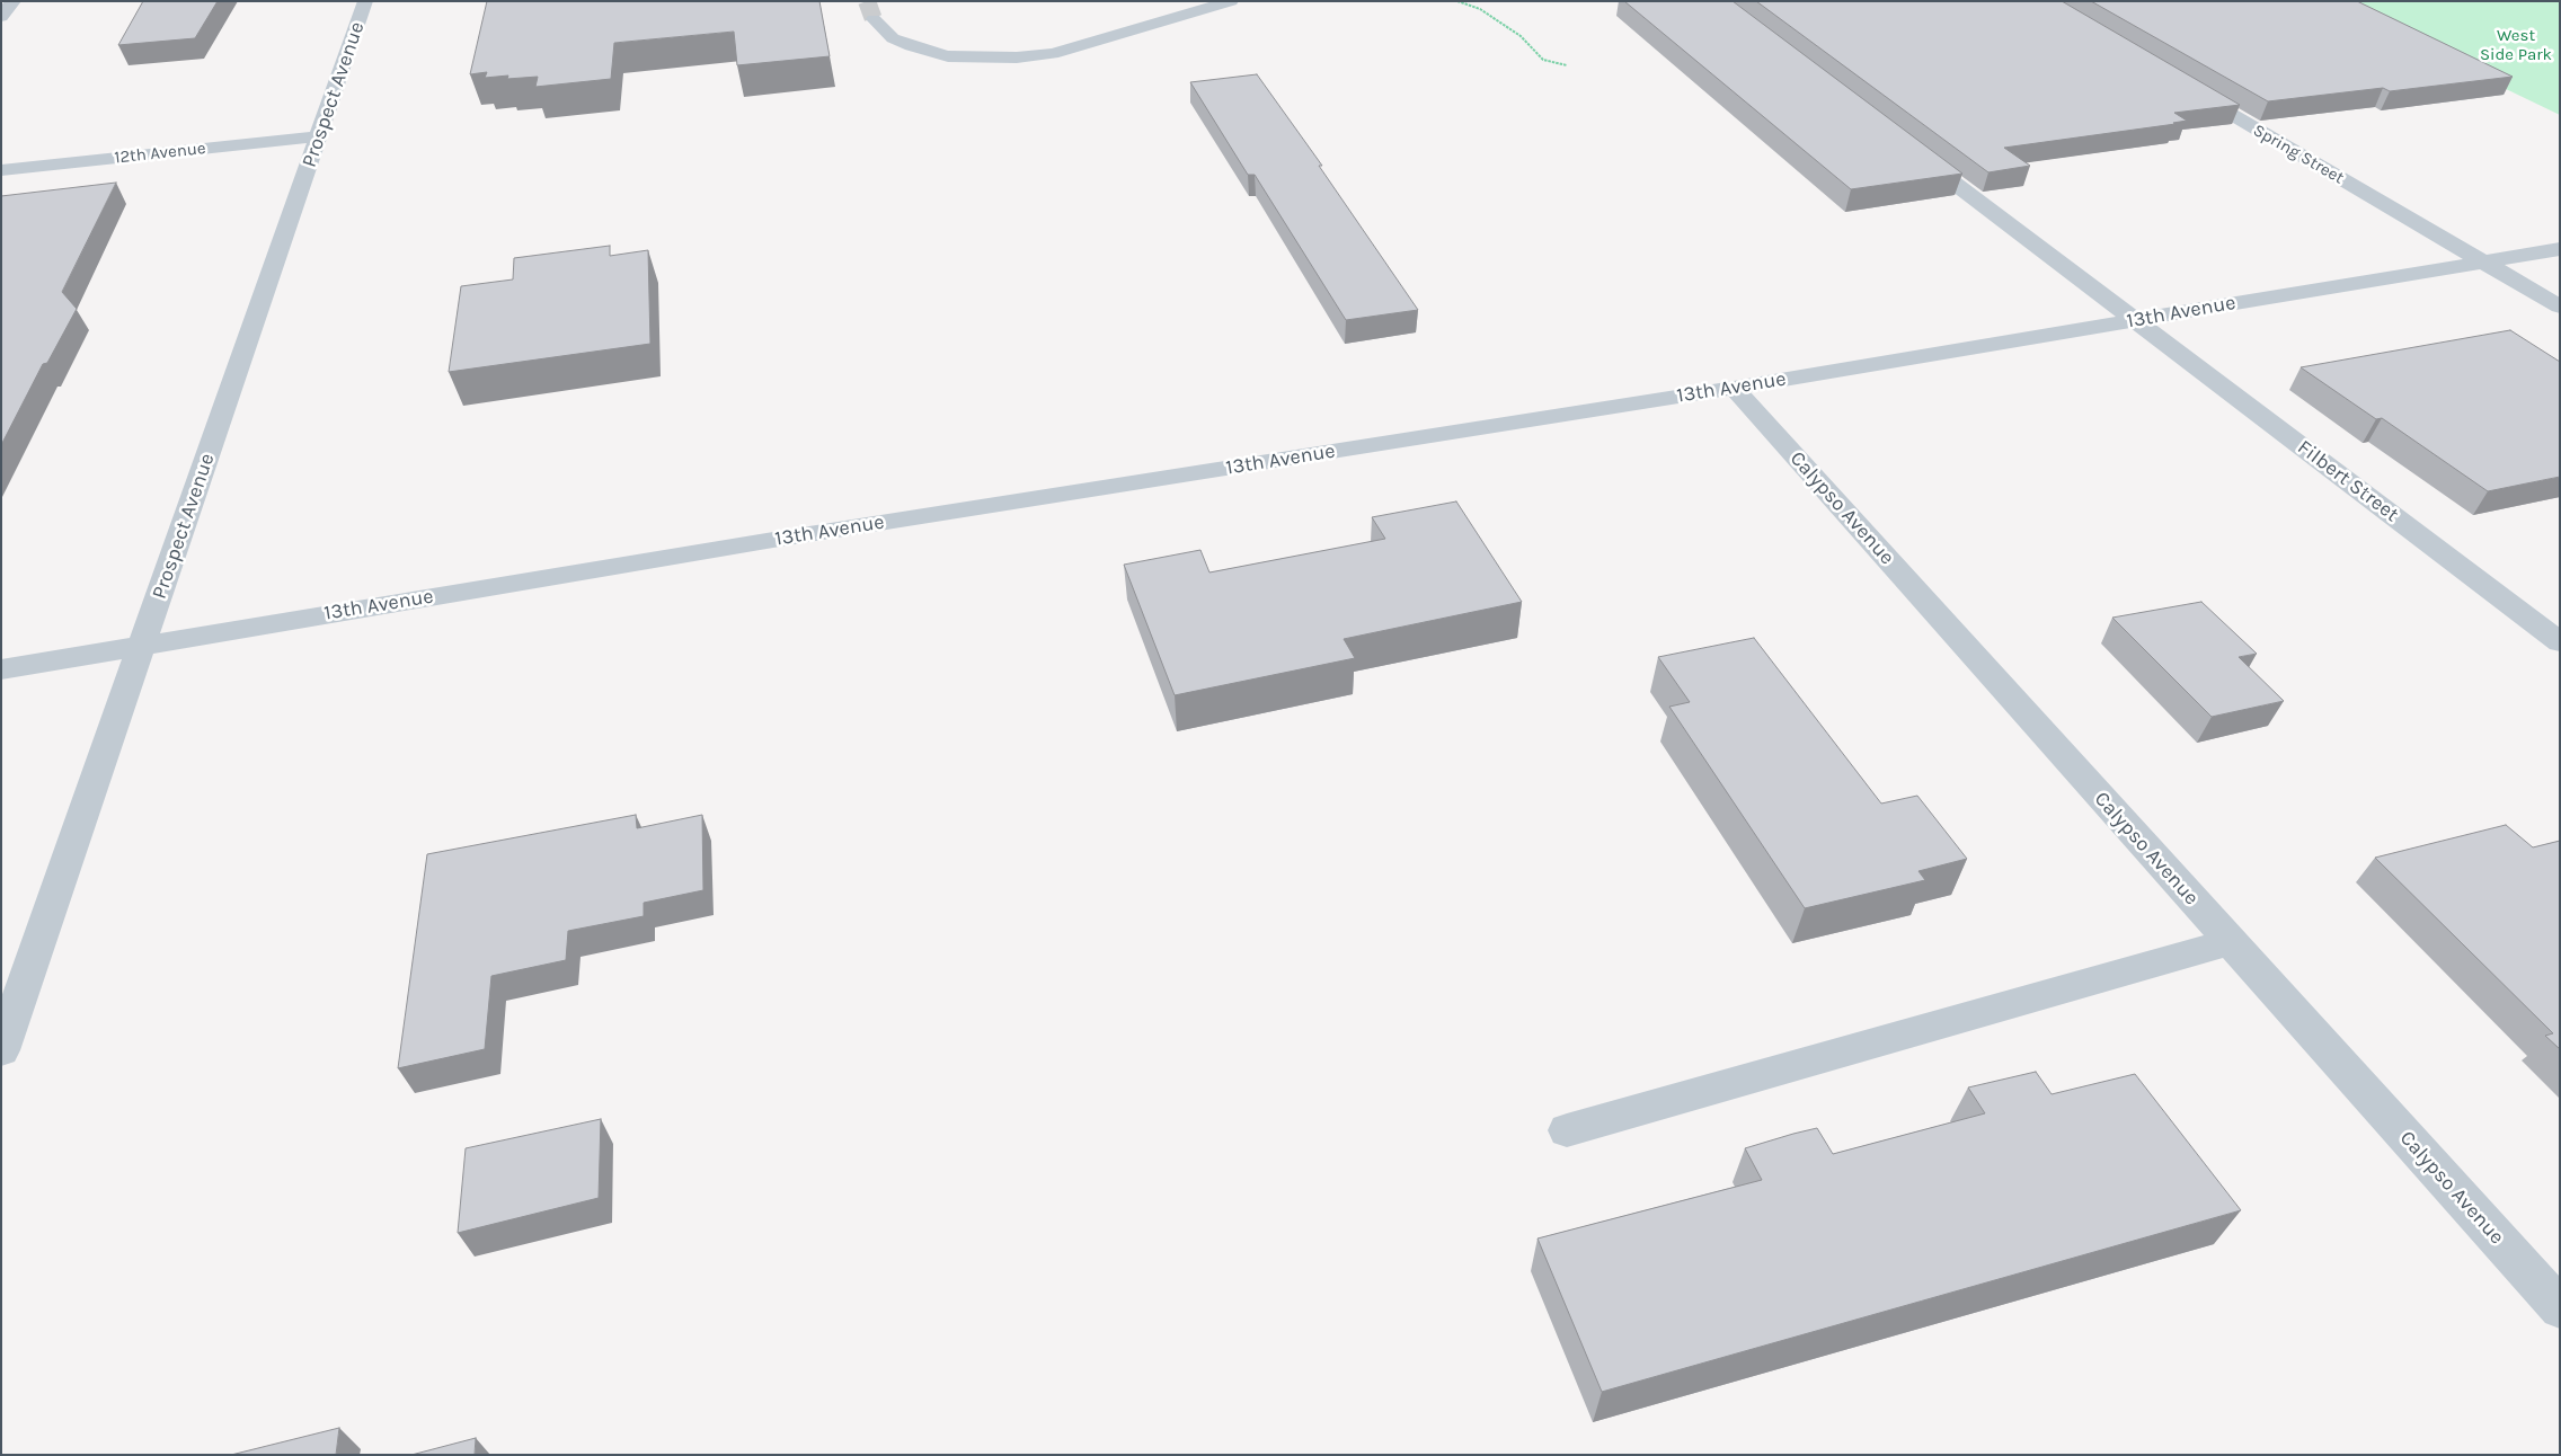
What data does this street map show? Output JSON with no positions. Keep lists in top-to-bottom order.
{
  "streets": {
    "street": [
      "Prospect Avenue",
      "12th Avenue",
      "Spring Street",
      "13th Avenue",
      "Filbert Street",
      "Calypso Avenue"
    ]
  },
  "crossings": [
    ["Prospect Avenue", "12th Avenue"],
    ["Prospect Avenue", "13th Avenue"],
    ["Spring Street", "13th Avenue"],
    ["13th Avenue", "Filbert Street"],
    ["13th Avenue", "Calypso Avenue"]
  ],
  "parks": ["West Side Park"]
}
